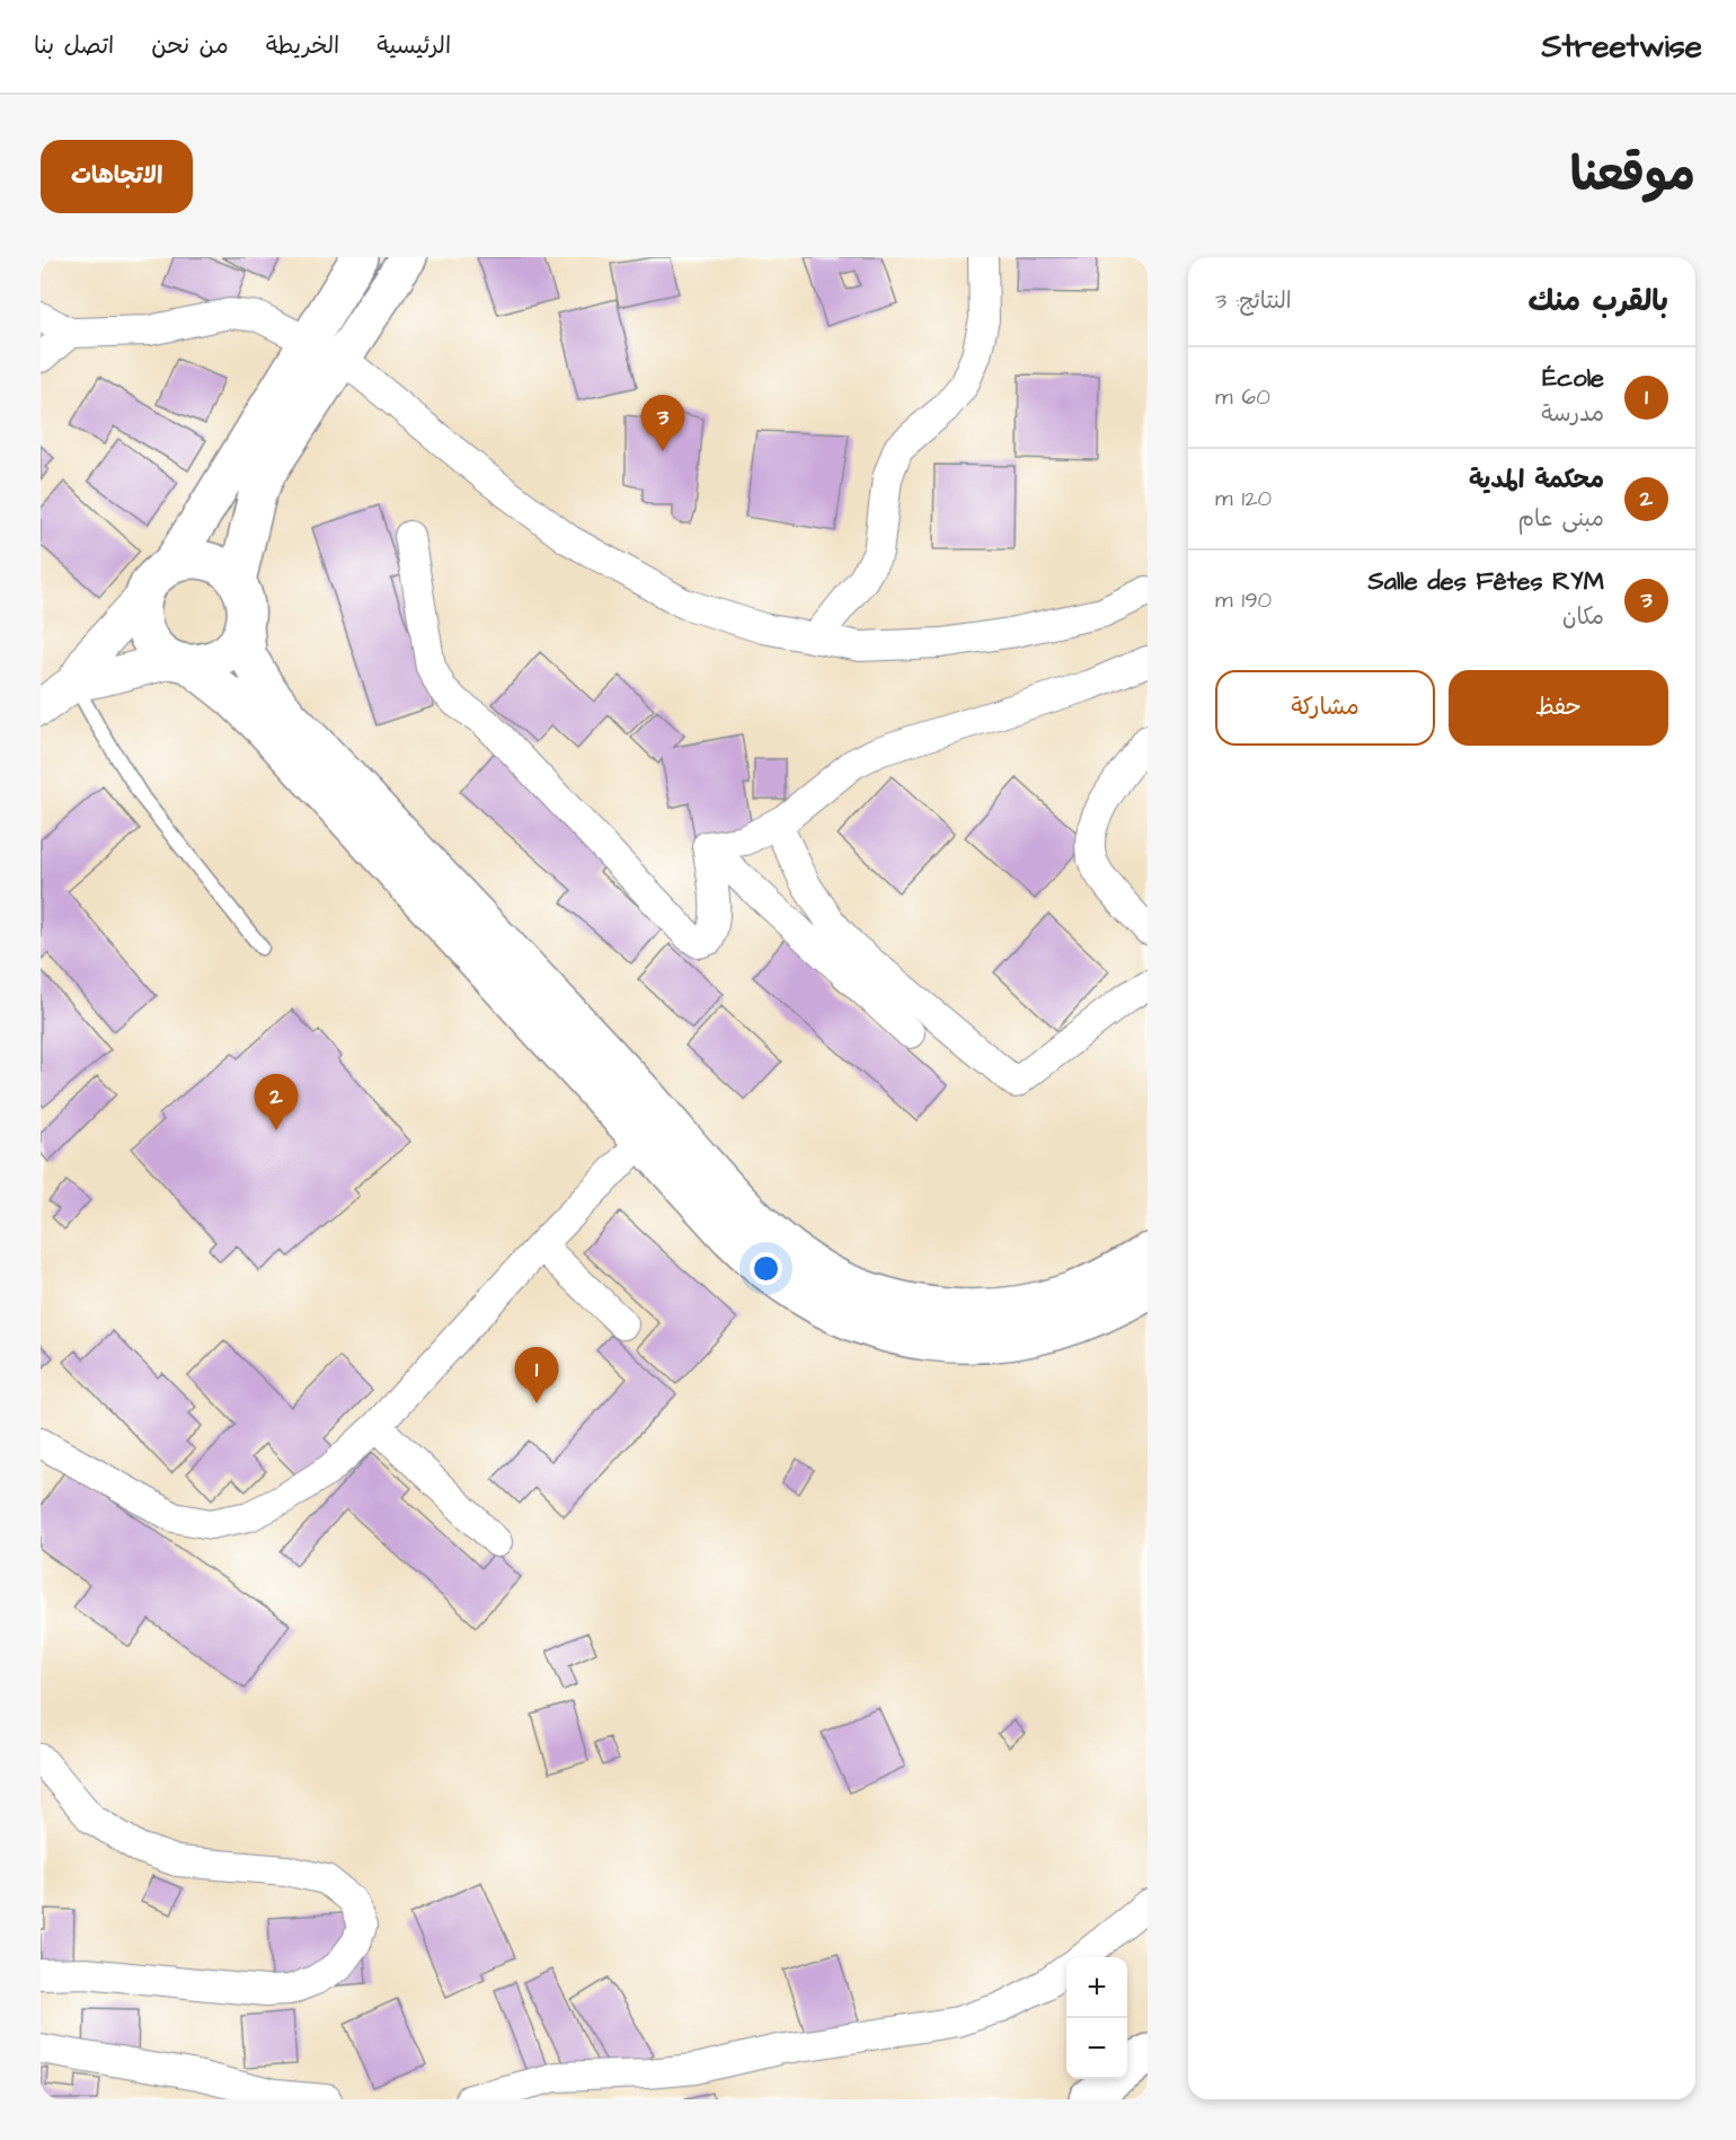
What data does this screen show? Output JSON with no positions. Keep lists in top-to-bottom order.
{
  "page": {
    "header": "Streetwise",
    "nav": [
      "الرئيسية",
      "الخريطة",
      "من نحن",
      "اتصل بنا"
    ],
    "title": "موقعنا",
    "buttons": [
      "الاتجاهات",
      ["حفظ", "مشاركة"]
    ],
    "heading": ["بالقرب منك", "النتائج: 3"],
    "list": [
      {
        "mark": "1",
        "name": "École",
        "note": "مدرسة",
        "value": "60 m"
      },
      {
        "mark": "2",
        "name": "محكمة المدية",
        "note": "مبنى عام",
        "value": "120 m"
      },
      {
        "mark": "3",
        "name": "Salle des Fêtes RYM",
        "note": "مكان",
        "value": "190 m"
      }
    ],
    "pins": ["3", "2", "1"],
    "map_buttons": ["+", "−"]
  }
}
